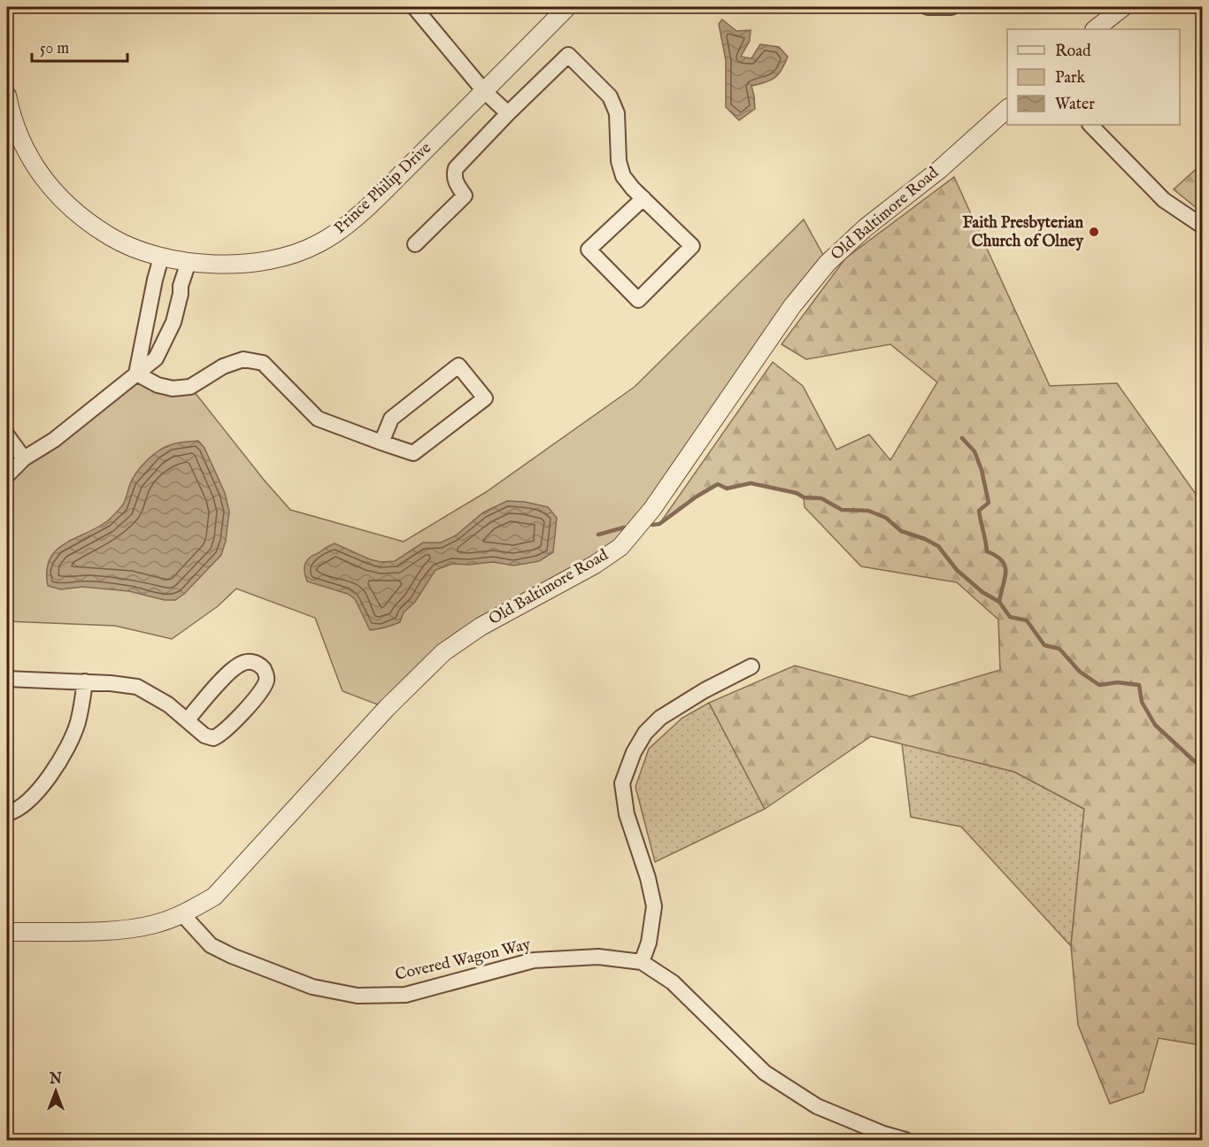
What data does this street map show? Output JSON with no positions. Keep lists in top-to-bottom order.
{
  "streets": {
    "street": ["Prince Philip Drive", "Old Baltimore Road", "Covered Wagon Way"]
  },
  "crossings": [
    ["Old Baltimore Road", "Covered Wagon Way"]
  ],
  "places": ["Faith Presbyterian Church of Olney"],
  "legend": ["Road", "Park", "Water"],
  "scale_bar": "50 m",
  "north": "top"
}
